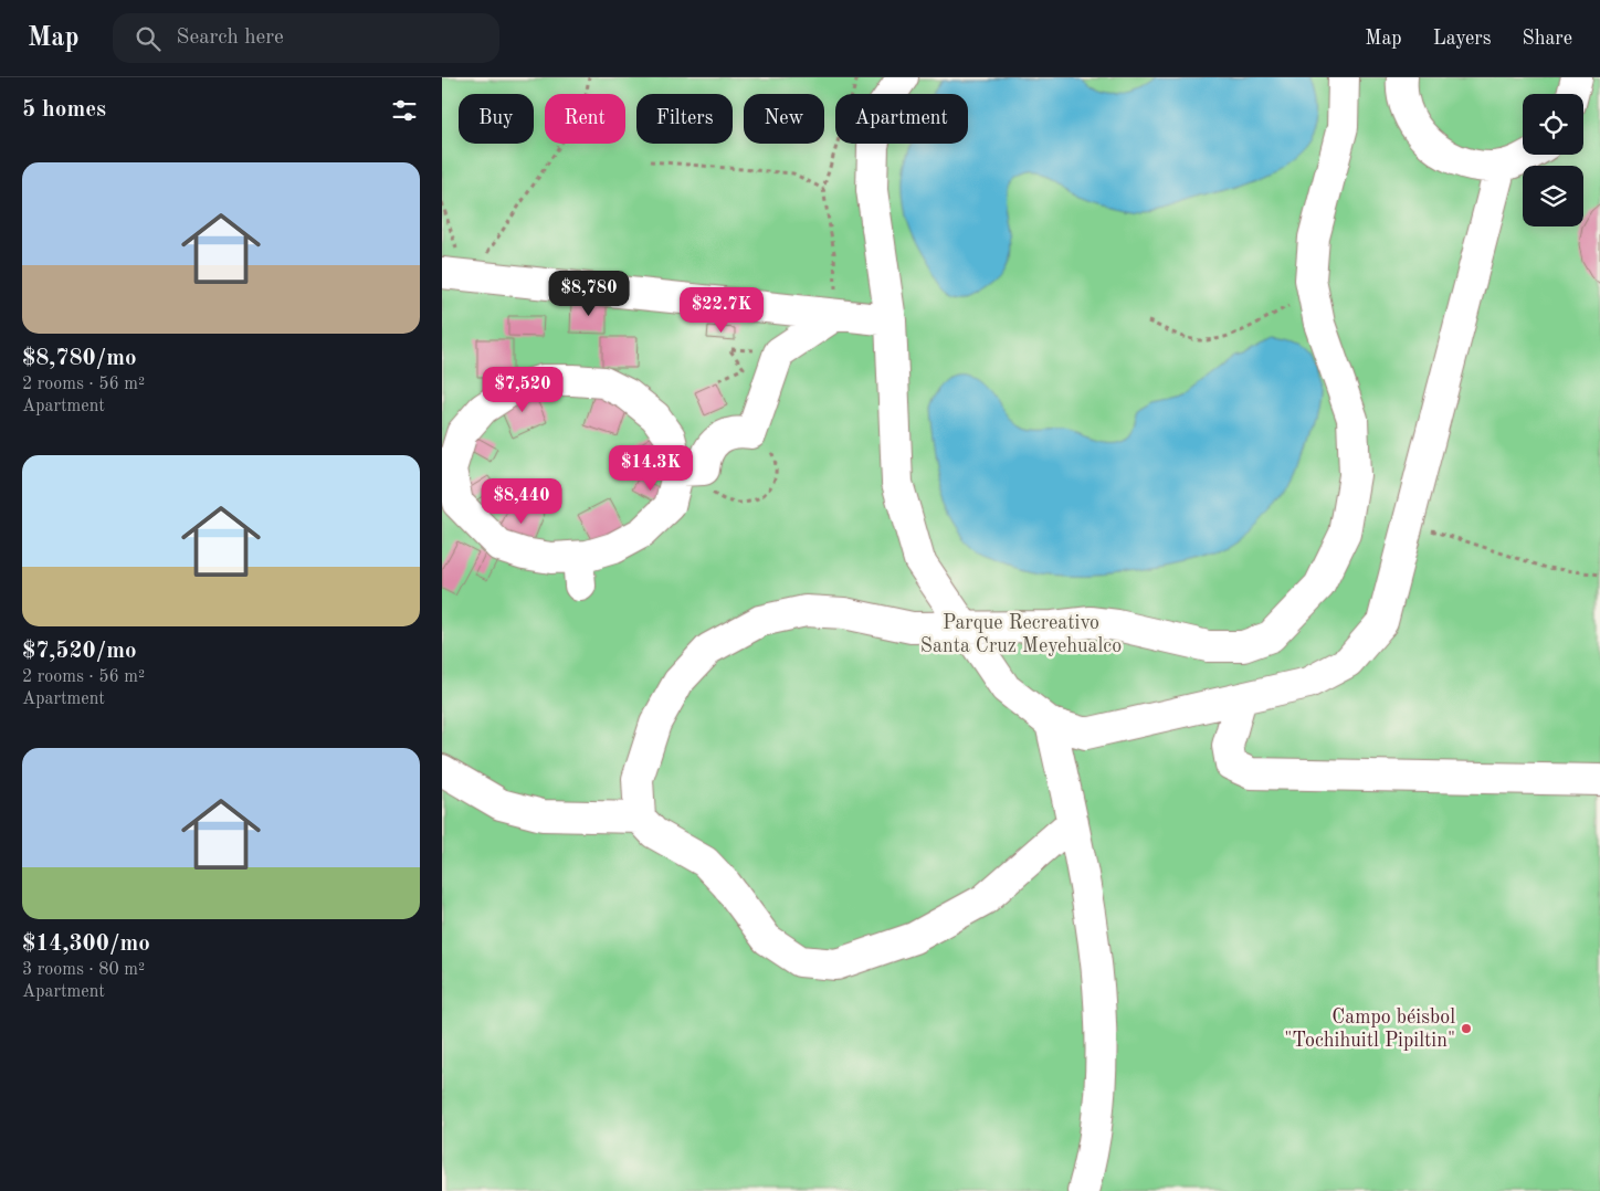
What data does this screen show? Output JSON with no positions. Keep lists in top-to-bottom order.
{
  "parks": ["Parque Recreativo Santa Cruz Meyehualco"],
  "places": ["Campo béisbol \"Tochihuitl Pipiltin\""],
  "page": {
    "header": "Map",
    "search": "Search here",
    "nav": ["Map", "Layers", "Share"],
    "heading": "5 homes",
    "chip": [
      "Buy",
      "Rent",
      "Filters",
      "New",
      "Apartment"
    ],
    "list": [
      {
        "name": "$8,780/mo",
        "note": "2 rooms · 56 m² · Apartment"
      },
      {
        "name": "$7,520/mo",
        "note": "2 rooms · 56 m² · Apartment"
      },
      {
        "name": "$14,300/mo",
        "note": "3 rooms · 80 m² · Apartment"
      }
    ],
    "price": [
      "$8,780",
      "$22.7K",
      "$7,520",
      "$14.3K",
      "$8,440"
    ]
  }
}
